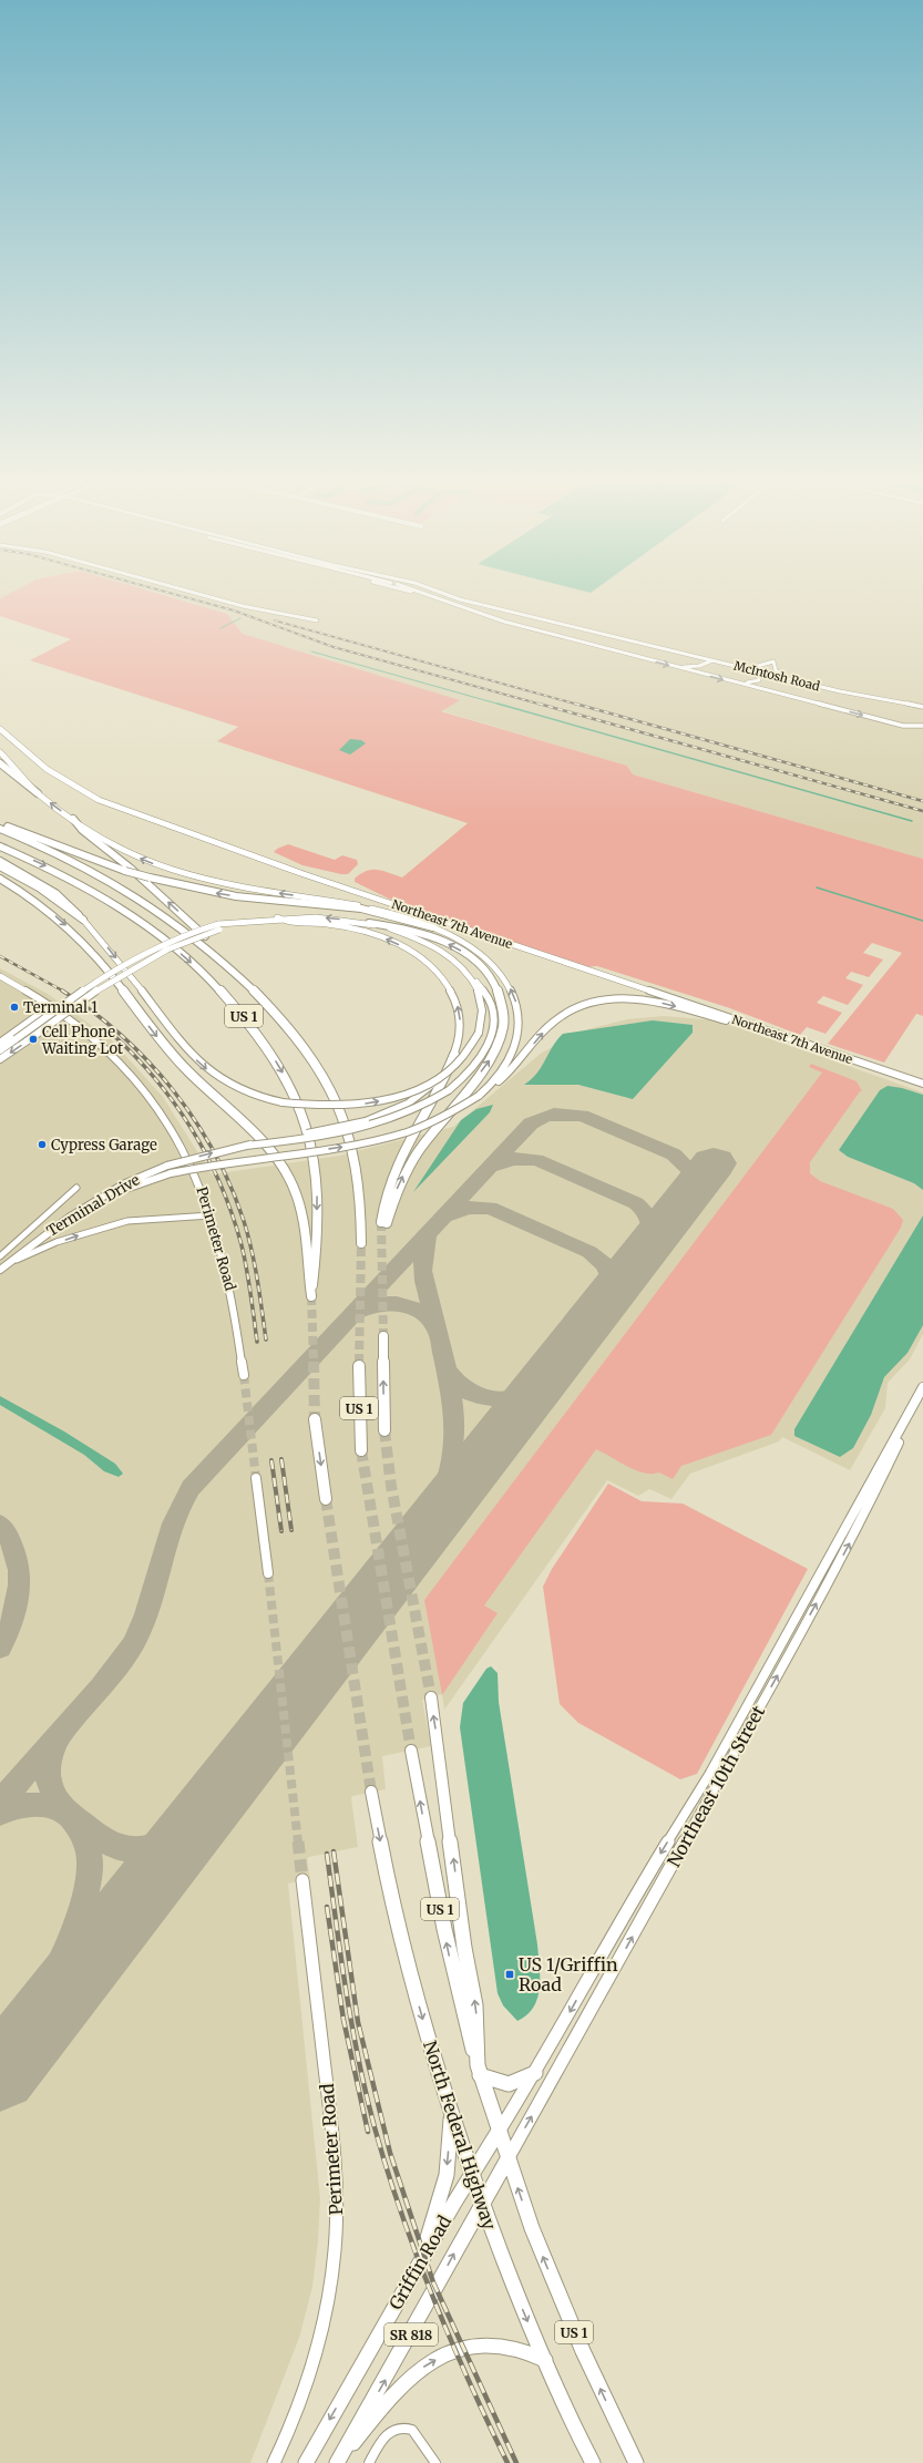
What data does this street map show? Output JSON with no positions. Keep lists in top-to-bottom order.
{
  "streets": {
    "main road": [
      "US 1",
      "North Federal Highway",
      "Griffin Road",
      "SR 818"
    ],
    "street": [
      "McIntosh Road",
      "Northeast 7th Avenue",
      "Terminal Drive",
      "Perimeter Road",
      "Northeast 10th Street"
    ]
  },
  "crossings": [
    ["US 1", "Northeast 10th Street"],
    ["US 1", "Griffin Road"],
    ["Northeast 10th Street", "Griffin Road"],
    ["North Federal Highway", "Griffin Road"]
  ],
  "places": {
    "other": ["Terminal 1", "Cell Phone Waiting Lot", "Cypress Garage"],
    "transit": ["US 1/Griffin Road"]
  }
}
